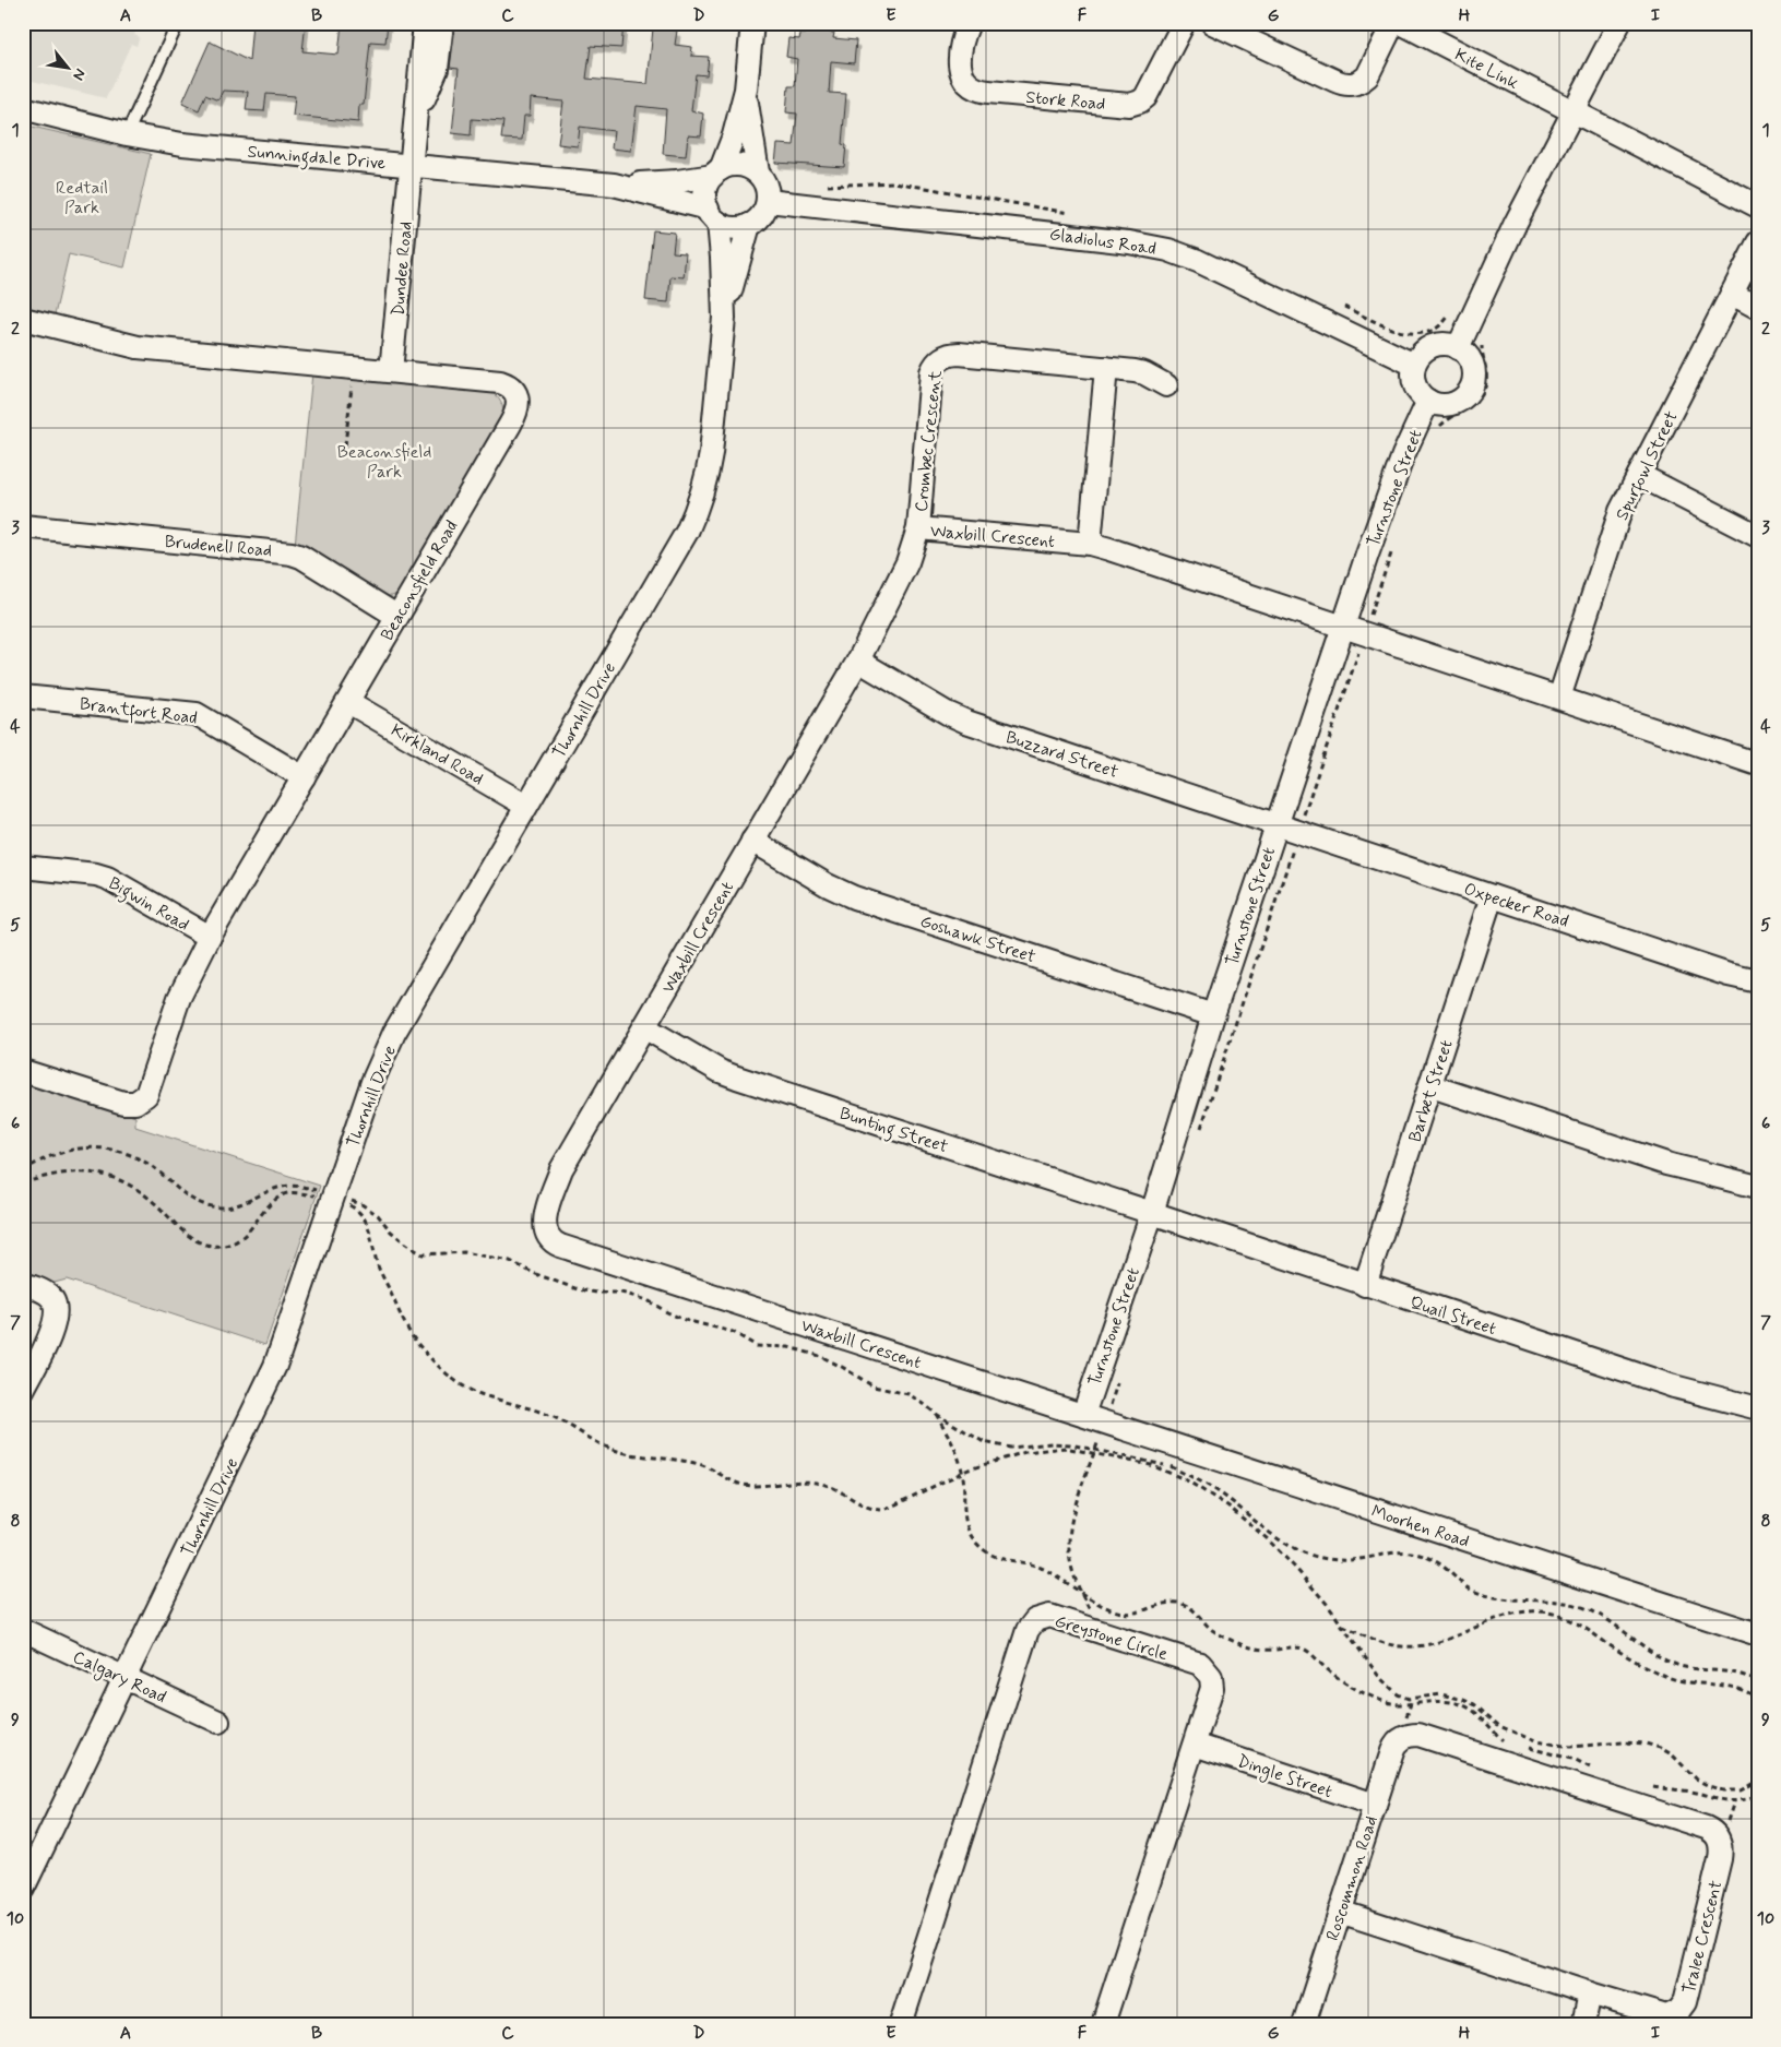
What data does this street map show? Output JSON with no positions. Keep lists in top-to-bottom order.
{
  "streets": {
    "street": [
      "Kite Link",
      "Stork Road",
      "Sunningdale Drive",
      "Gladiolus Road",
      "Dundee Road",
      "Crombec Crescent",
      "Spurfowl Street",
      "Turnstone Street",
      "Waxbill Crescent",
      "Brudenell Road",
      "Beaconsfield Road",
      "Brantfort Road",
      "Thornhill Drive",
      "Kirkland Road",
      "Buzzard Street",
      "Bigwin Road",
      "Oxpecker Road",
      "Goshawk Street",
      "Barbet Street",
      "Bunting Street",
      "Quail Street",
      "Moorhen Road",
      "Greystone Circle",
      "Calgary Road",
      "Dingle Street",
      "Roscommon Road",
      "Tralee Crescent"
    ]
  },
  "crossings": [
    ["Sunningdale Drive", "Gladiolus Road"],
    ["Sunningdale Drive", "Dundee Road"],
    ["Sunningdale Drive", "Thornhill Drive"],
    ["Gladiolus Road", "Turnstone Street"],
    ["Gladiolus Road", "Thornhill Drive"],
    ["Dundee Road", "Beaconsfield Road"],
    ["Crombec Crescent", "Waxbill Crescent"],
    ["Spurfowl Street", "Waxbill Crescent"],
    ["Turnstone Street", "Waxbill Crescent"],
    ["Turnstone Street", "Buzzard Street"],
    ["Turnstone Street", "Oxpecker Road"],
    ["Turnstone Street", "Goshawk Street"],
    ["Turnstone Street", "Bunting Street"],
    ["Turnstone Street", "Quail Street"],
    ["Turnstone Street", "Moorhen Road"],
    ["Waxbill Crescent", "Buzzard Street"],
    ["Waxbill Crescent", "Goshawk Street"],
    ["Waxbill Crescent", "Bunting Street"],
    ["Waxbill Crescent", "Moorhen Road"],
    ["Brudenell Road", "Beaconsfield Road"],
    ["Beaconsfield Road", "Brantfort Road"],
    ["Beaconsfield Road", "Kirkland Road"],
    ["Beaconsfield Road", "Bigwin Road"],
    ["Thornhill Drive", "Kirkland Road"],
    ["Thornhill Drive", "Calgary Road"],
    ["Buzzard Street", "Oxpecker Road"],
    ["Oxpecker Road", "Barbet Street"],
    ["Barbet Street", "Quail Street"],
    ["Bunting Street", "Quail Street"],
    ["Greystone Circle", "Dingle Street"],
    ["Dingle Street", "Roscommon Road"],
    ["Roscommon Road", "Tralee Crescent"]
  ],
  "parks": ["Redtail Park", "Beaconsfield Park"],
  "north": "bottom right",
  "grid": {
    "columns": [
      "A",
      "B",
      "C",
      "D",
      "E",
      "F",
      "G",
      "H",
      "I"
    ],
    "rows": [
      "1",
      "2",
      "3",
      "4",
      "5",
      "6",
      "7",
      "8",
      "9",
      "10"
    ]
  }
}
